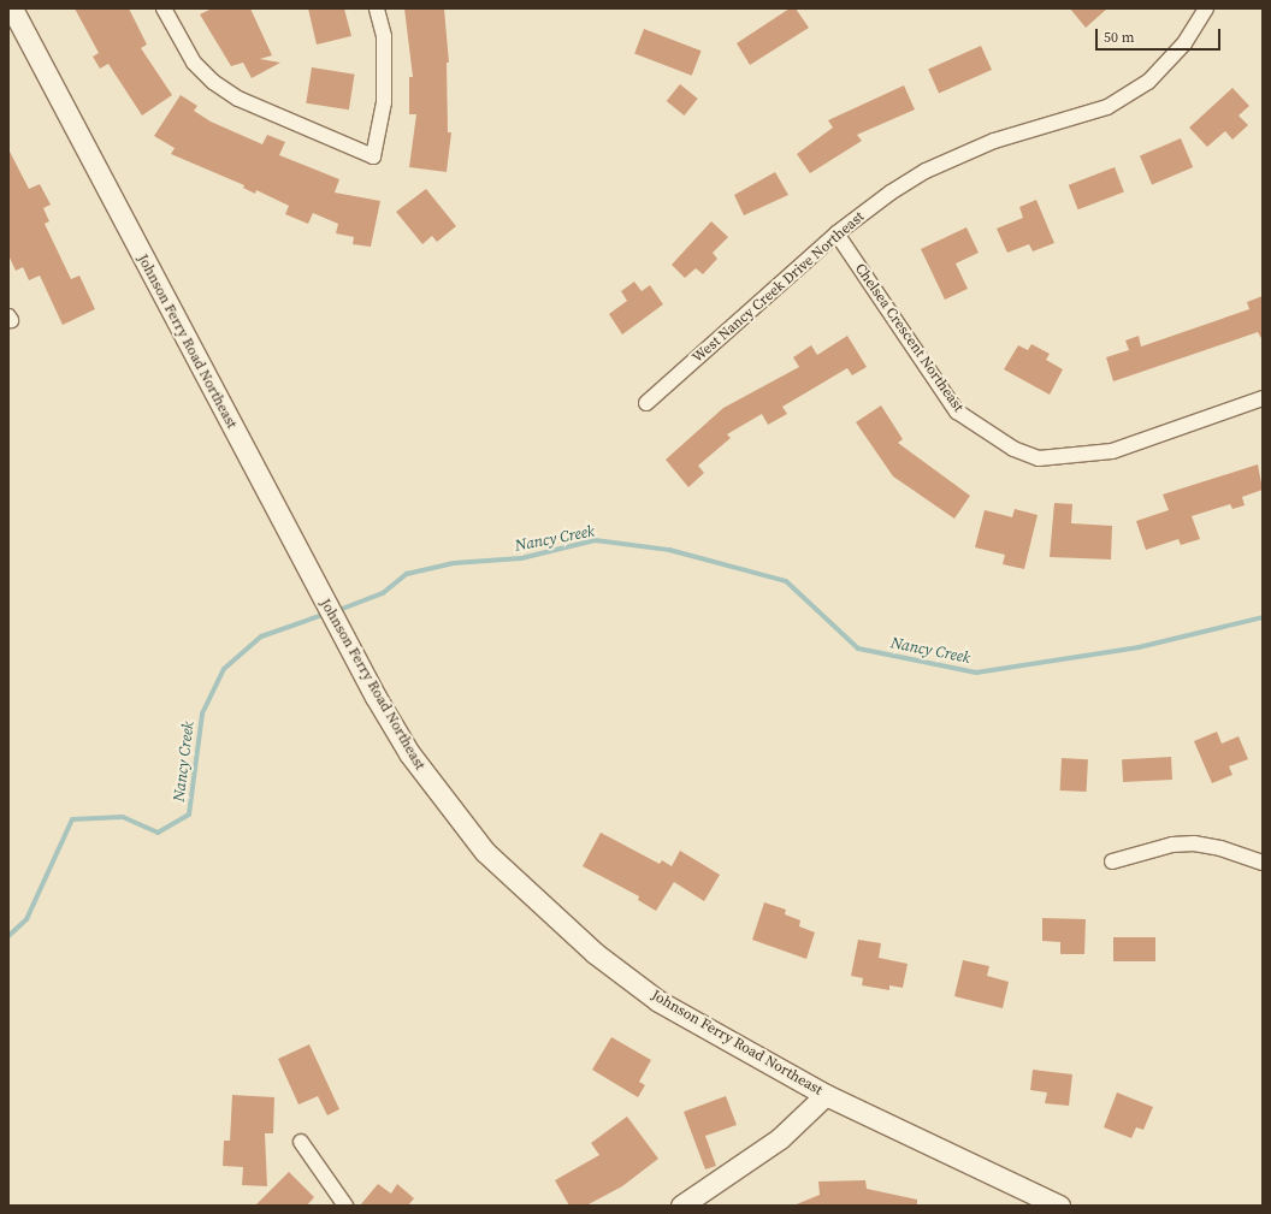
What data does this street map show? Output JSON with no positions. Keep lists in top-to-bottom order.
{
  "streets": {
    "main road": ["Johnson Ferry Road Northeast"],
    "street": ["West Nancy Creek Drive Northeast", "Chelsea Crescent Northeast"]
  },
  "crossings": [
    ["West Nancy Creek Drive Northeast", "Chelsea Crescent Northeast"]
  ],
  "water": ["Nancy Creek"],
  "scale_bar": "50 m"
}
